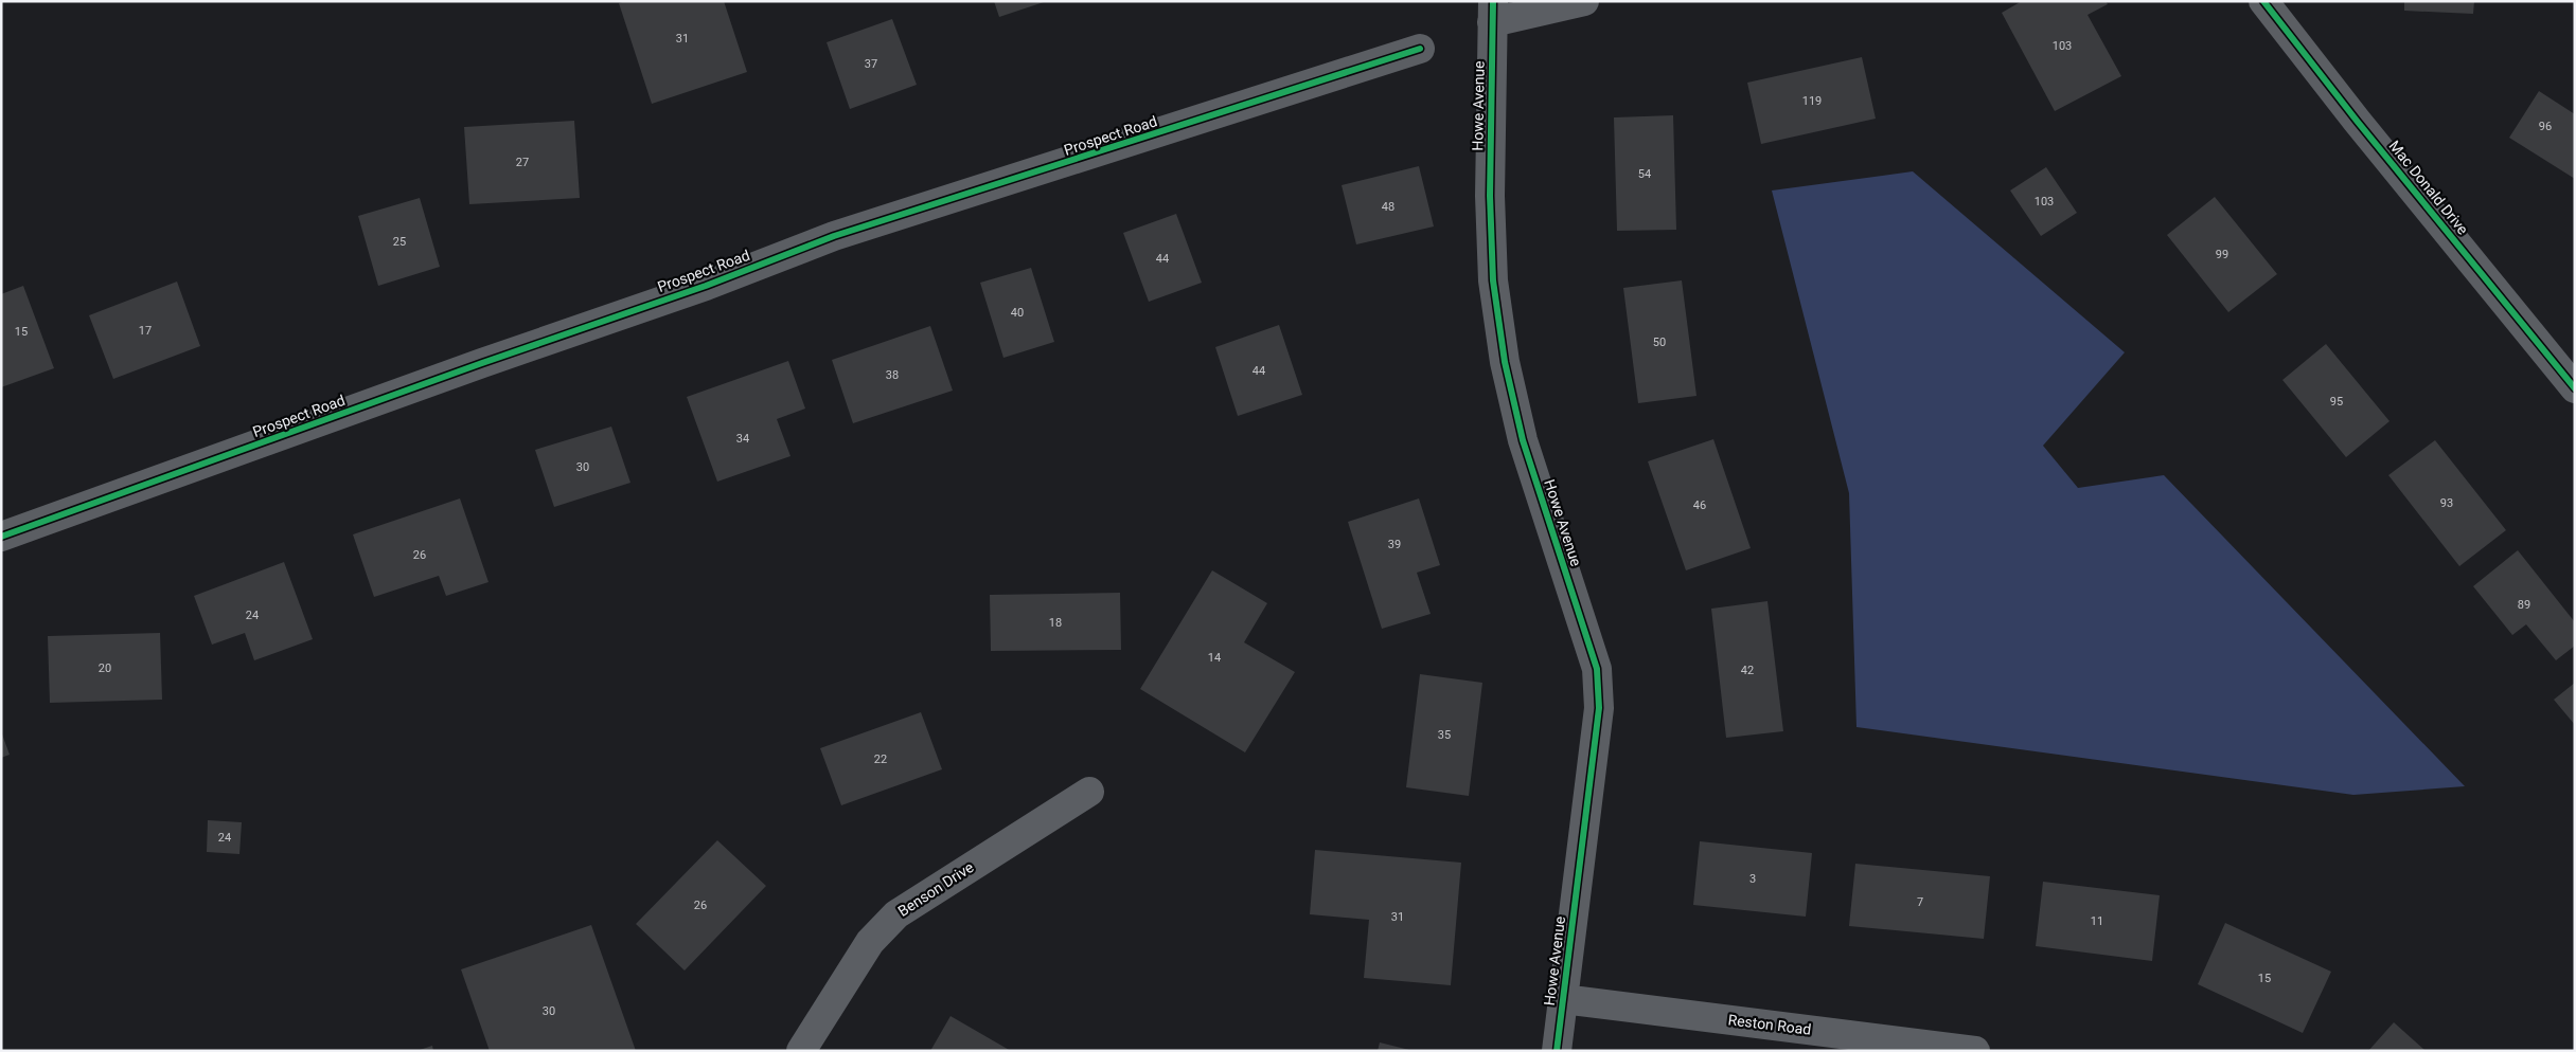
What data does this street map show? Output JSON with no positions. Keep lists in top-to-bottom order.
{
  "streets": {
    "street": [
      "Howe Avenue",
      "Prospect Road",
      "Mac Donald Drive",
      "Benson Drive",
      "Reston Road"
    ]
  },
  "crossings": [
    ["Howe Avenue", "Reston Road"]
  ],
  "house_numbers": [
    "31",
    "103",
    "37",
    "119",
    "96",
    "27",
    "54",
    "103",
    "48",
    "25",
    "99",
    "44",
    "40",
    "17",
    "15",
    "50",
    "44",
    "38",
    "95",
    "34",
    "30",
    "93",
    "46",
    "39",
    "26",
    "89",
    "24",
    "18",
    "14",
    "20",
    "42",
    "35",
    "22",
    "24",
    "3",
    "7",
    "26",
    "31",
    "11",
    "15",
    "30"
  ]
}
